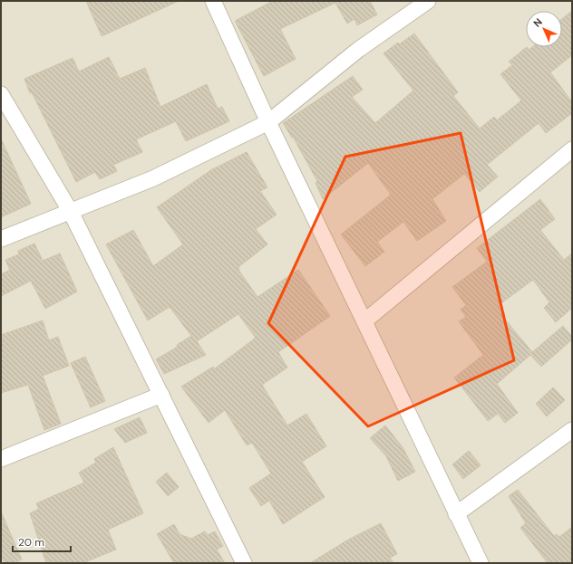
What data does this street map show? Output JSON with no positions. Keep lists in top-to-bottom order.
{
  "scale_bar": "20 m",
  "north": "top left"
}
